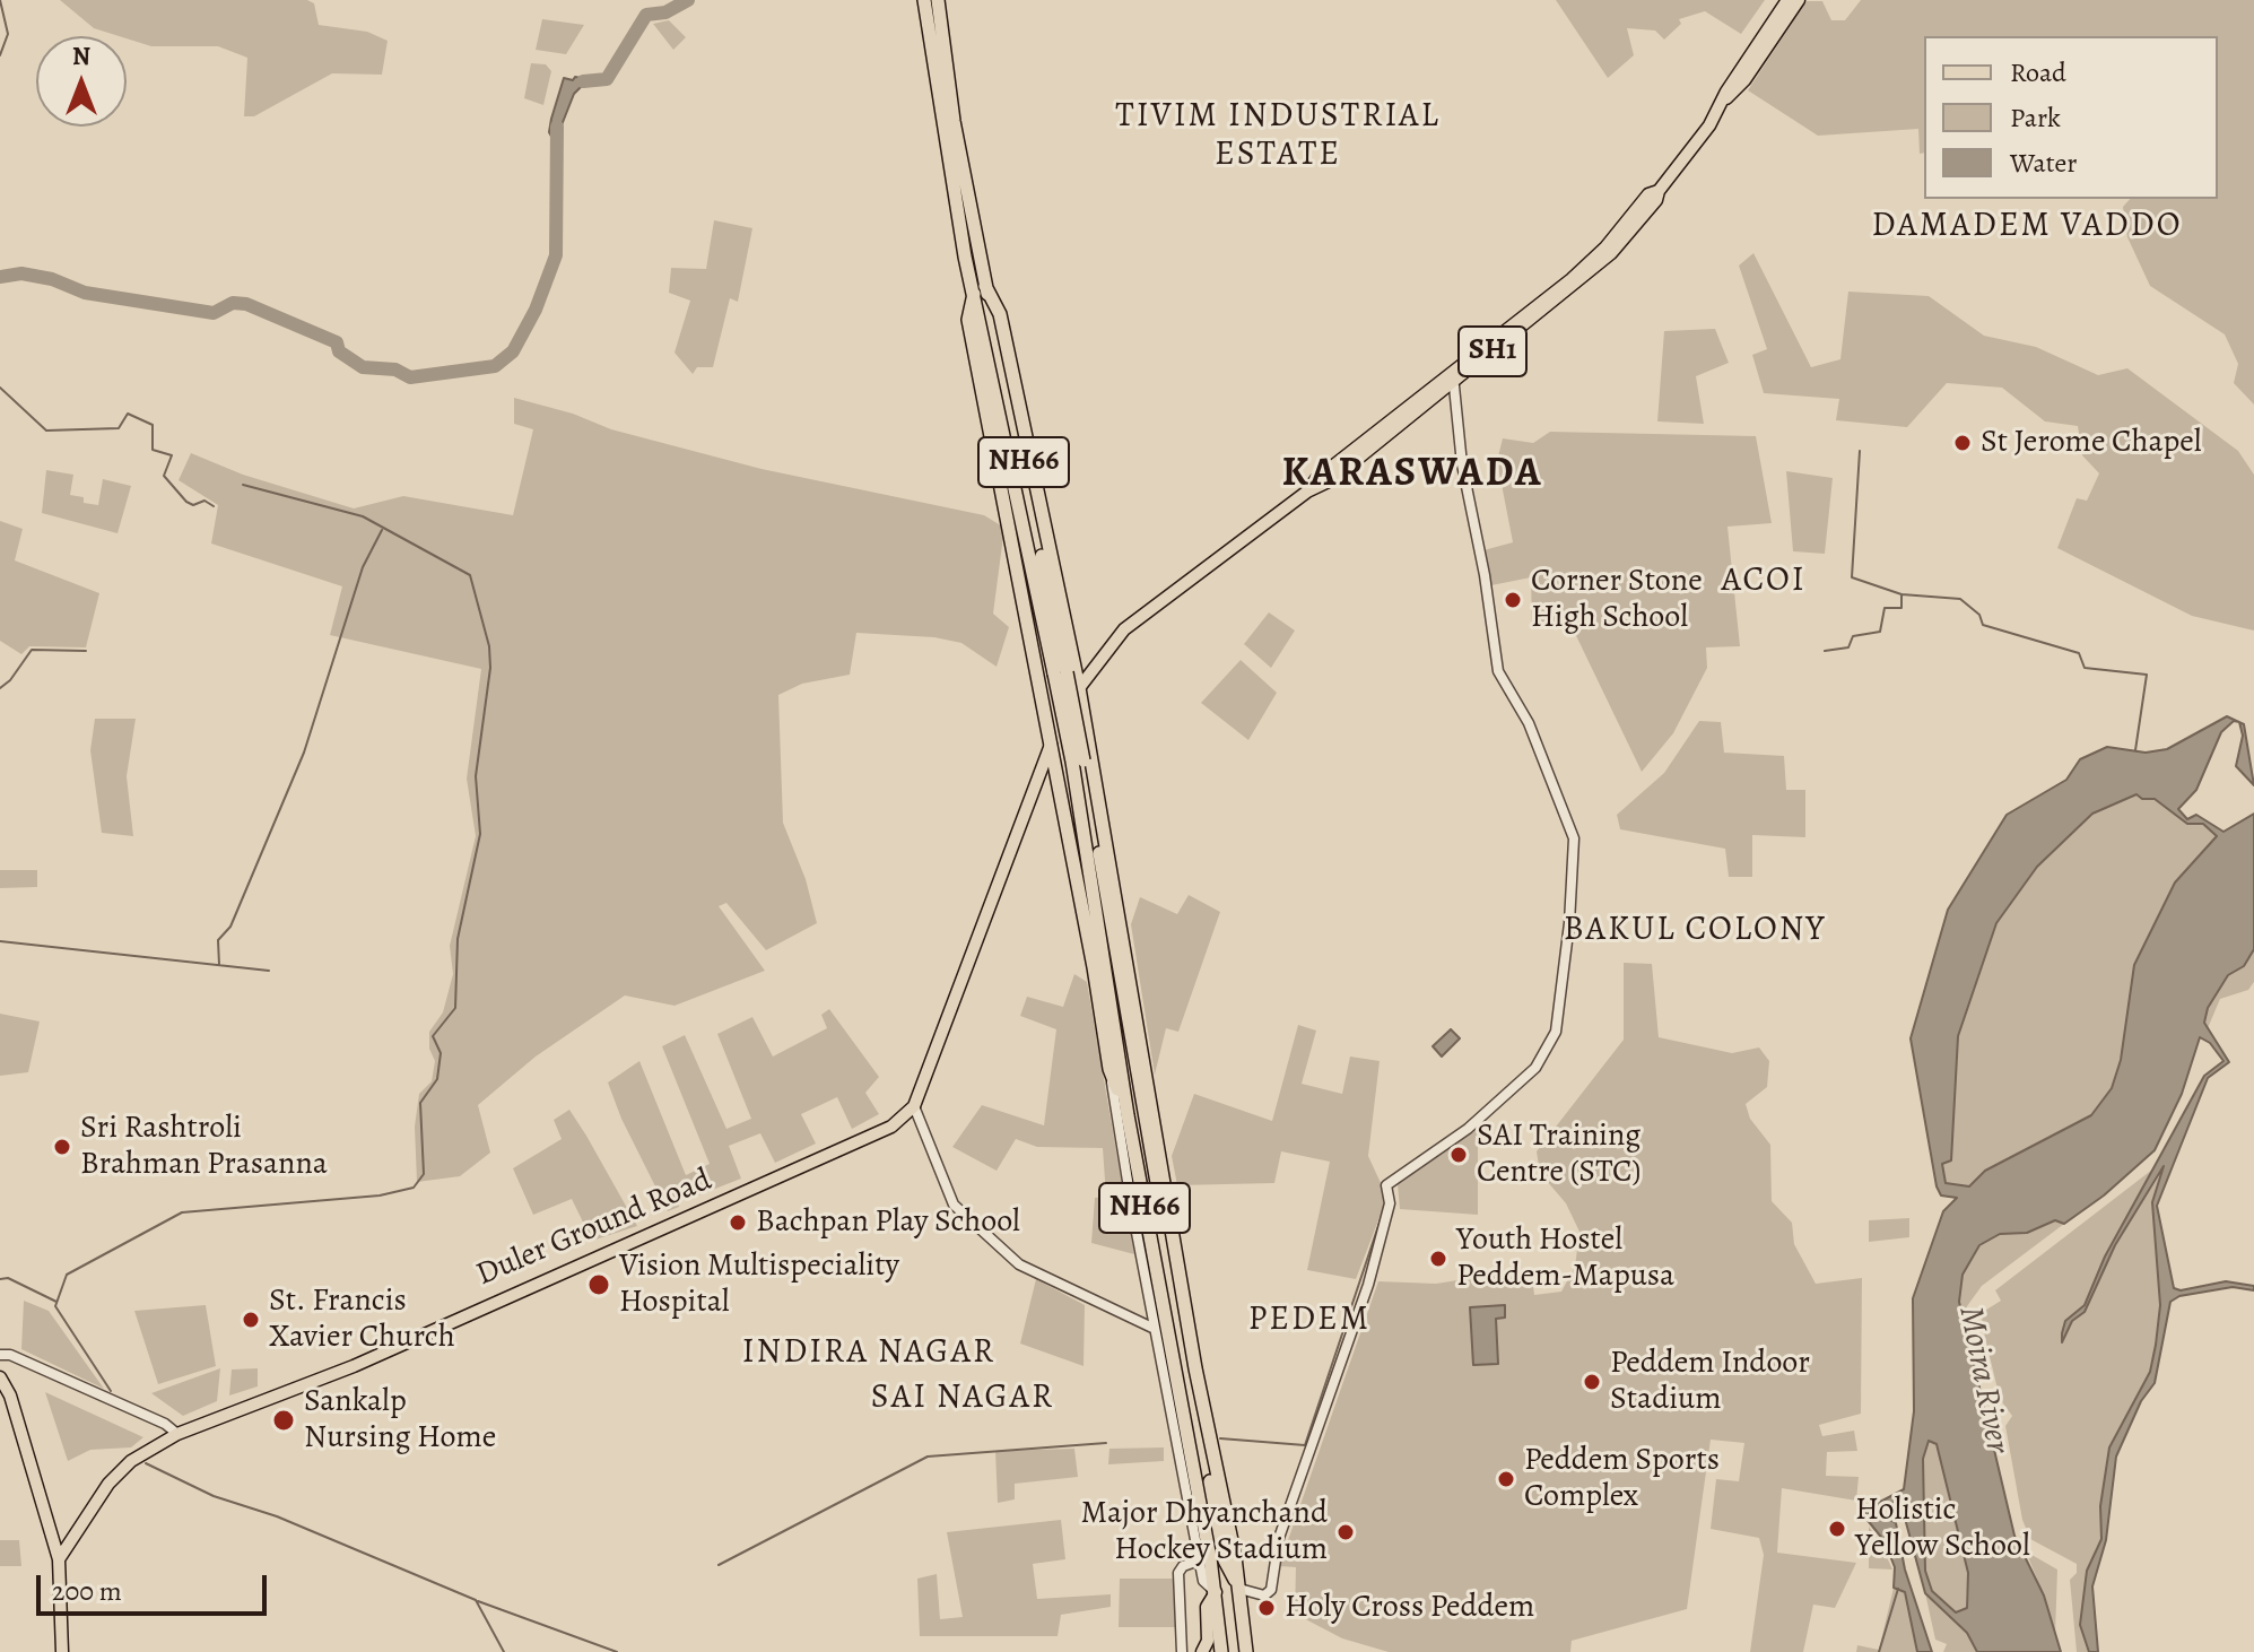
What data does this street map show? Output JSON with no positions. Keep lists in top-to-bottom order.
{
  "streets": {
    "highway": ["NH66"],
    "main road": ["SH1", "Duler Ground Road"]
  },
  "districts": [
    "TIVIM INDUSTRIAL ESTATE",
    "DAMADEM VADDO",
    "KARASWADA",
    "ACOI",
    "BAKUL COLONY",
    "PEDEM",
    "INDIRA NAGAR",
    "SAI NAGAR"
  ],
  "water": ["Moira River"],
  "places": [
    "St Jerome Chapel",
    "Corner Stone High School",
    "Sri Rashtroli Brahman Prasanna",
    "SAI Training Centre (STC)",
    "Bachpan Play School",
    "Youth Hostel Peddem-Mapusa",
    "Vision Multispeciality Hospital",
    "St. Francis Xavier Church",
    "Peddem Indoor Stadium",
    "Sankalp Nursing Home",
    "Peddem Sports Complex",
    "Holistic Yellow School",
    "Major Dhyanchand Hockey Stadium",
    "Holy Cross Peddem"
  ],
  "legend": ["Road", "Park", "Water"],
  "scale_bar": "200 m",
  "north": "top"
}
